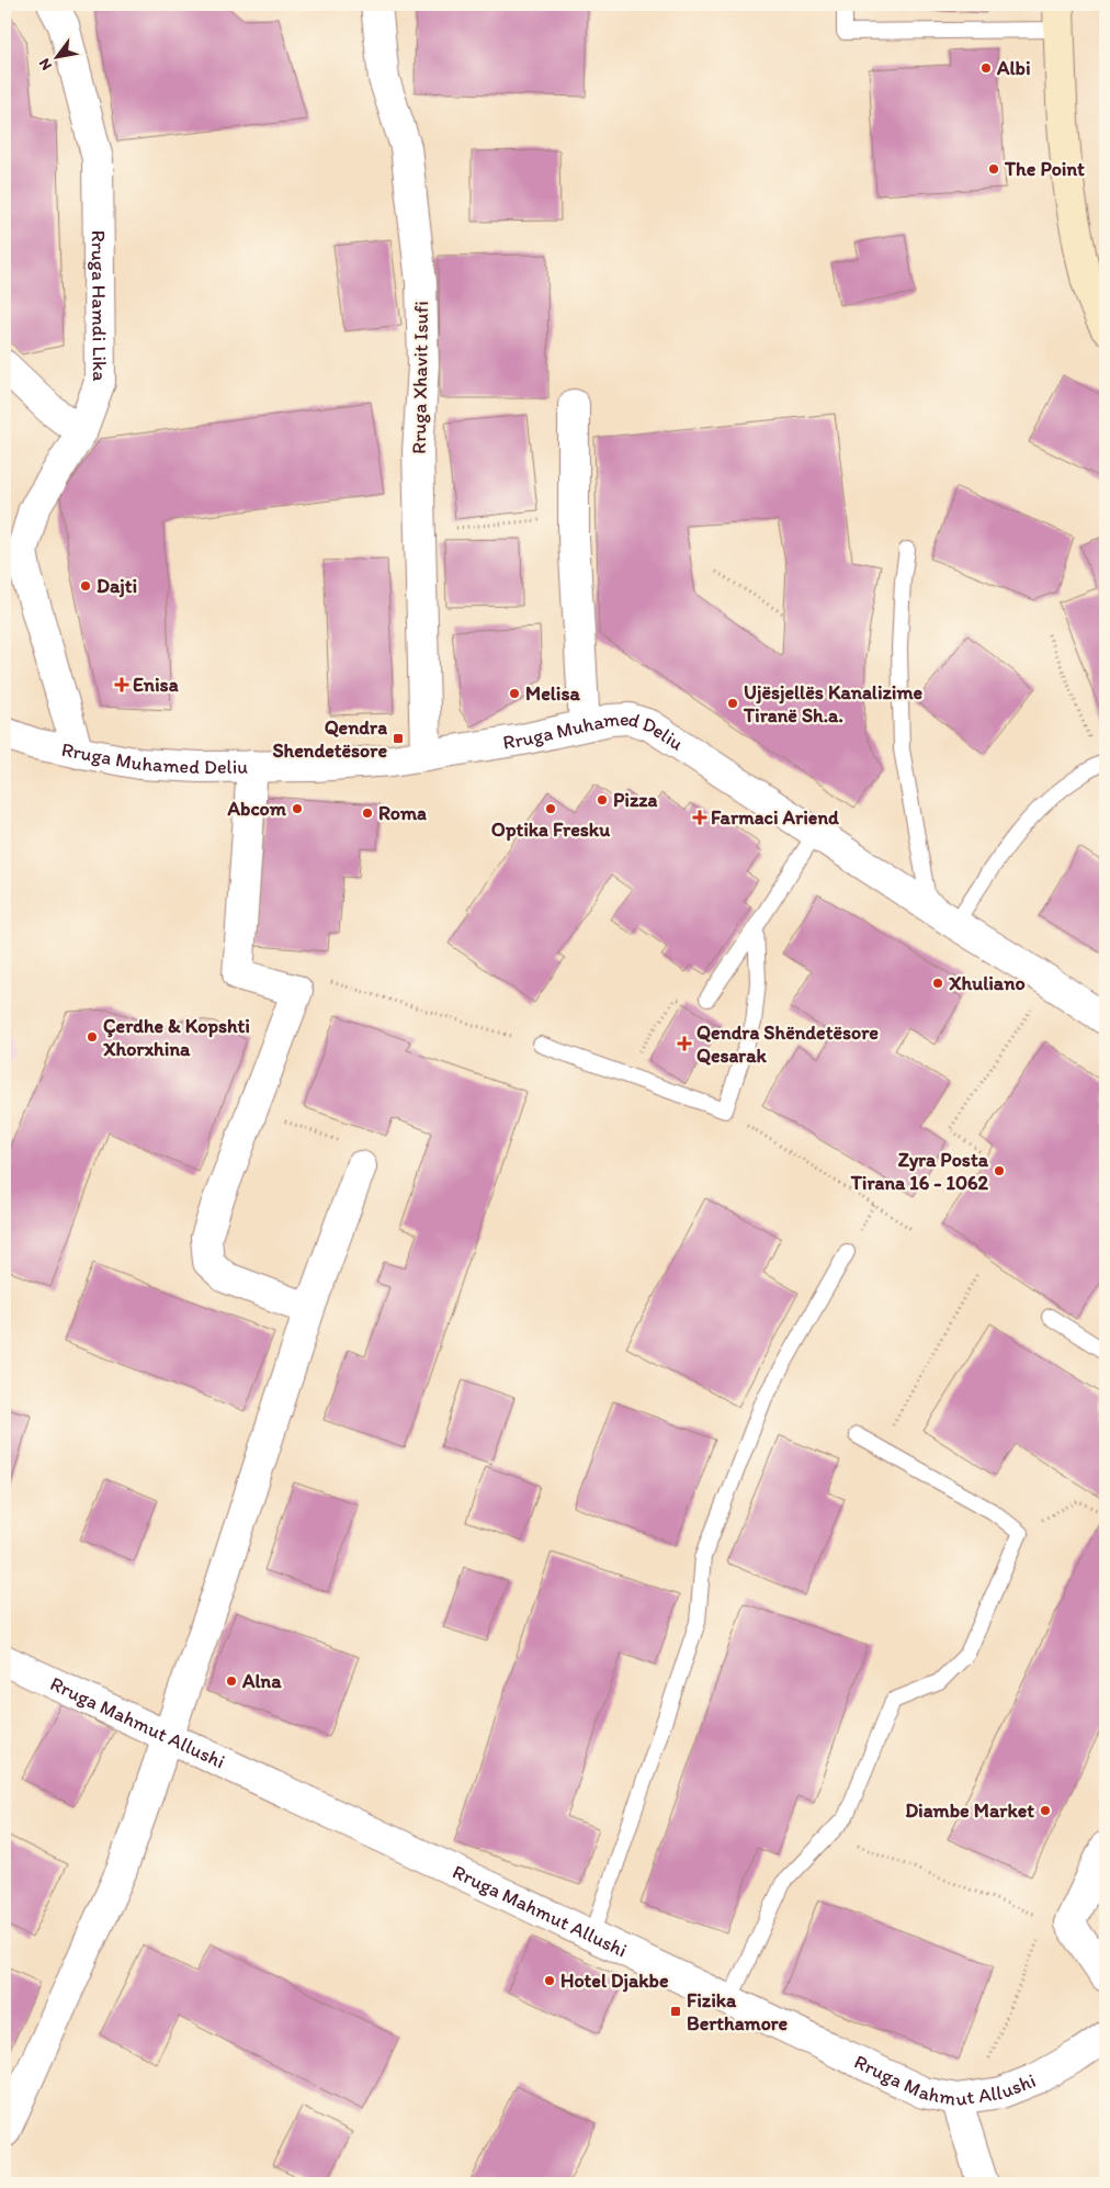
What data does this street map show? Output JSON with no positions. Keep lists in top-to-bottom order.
{
  "streets": {
    "street": [
      "Rruga Hamdi Lika",
      "Rruga Xhavit Isufi",
      "Rruga Muhamed Deliu",
      "Rruga Mahmut Allushi"
    ]
  },
  "crossings": [
    ["Rruga Hamdi Lika", "Rruga Muhamed Deliu"],
    ["Rruga Xhavit Isufi", "Rruga Muhamed Deliu"]
  ],
  "places": {
    "other": [
      "Albi",
      "The Point",
      "Dajti",
      "Melisa",
      "Ujësjellës Kanalizime Tiranë Sh.a.",
      "Pizza",
      "Abcom",
      "Optika Fresku",
      "Roma",
      "Xhuliano",
      "Çerdhe & Kopshti Xhorxhina",
      "Zyra Posta Tirana 16 - 1062",
      "Alna",
      "Diambe Market",
      "Hotel Djakbe"
    ],
    "health": ["Enisa", "Farmaci Ariend", "Qendra Shëndetësore Qesarak"],
    "transit": ["Qendra Shendetësore", "Fizika Berthamore"]
  },
  "north": "bottom left"
}
